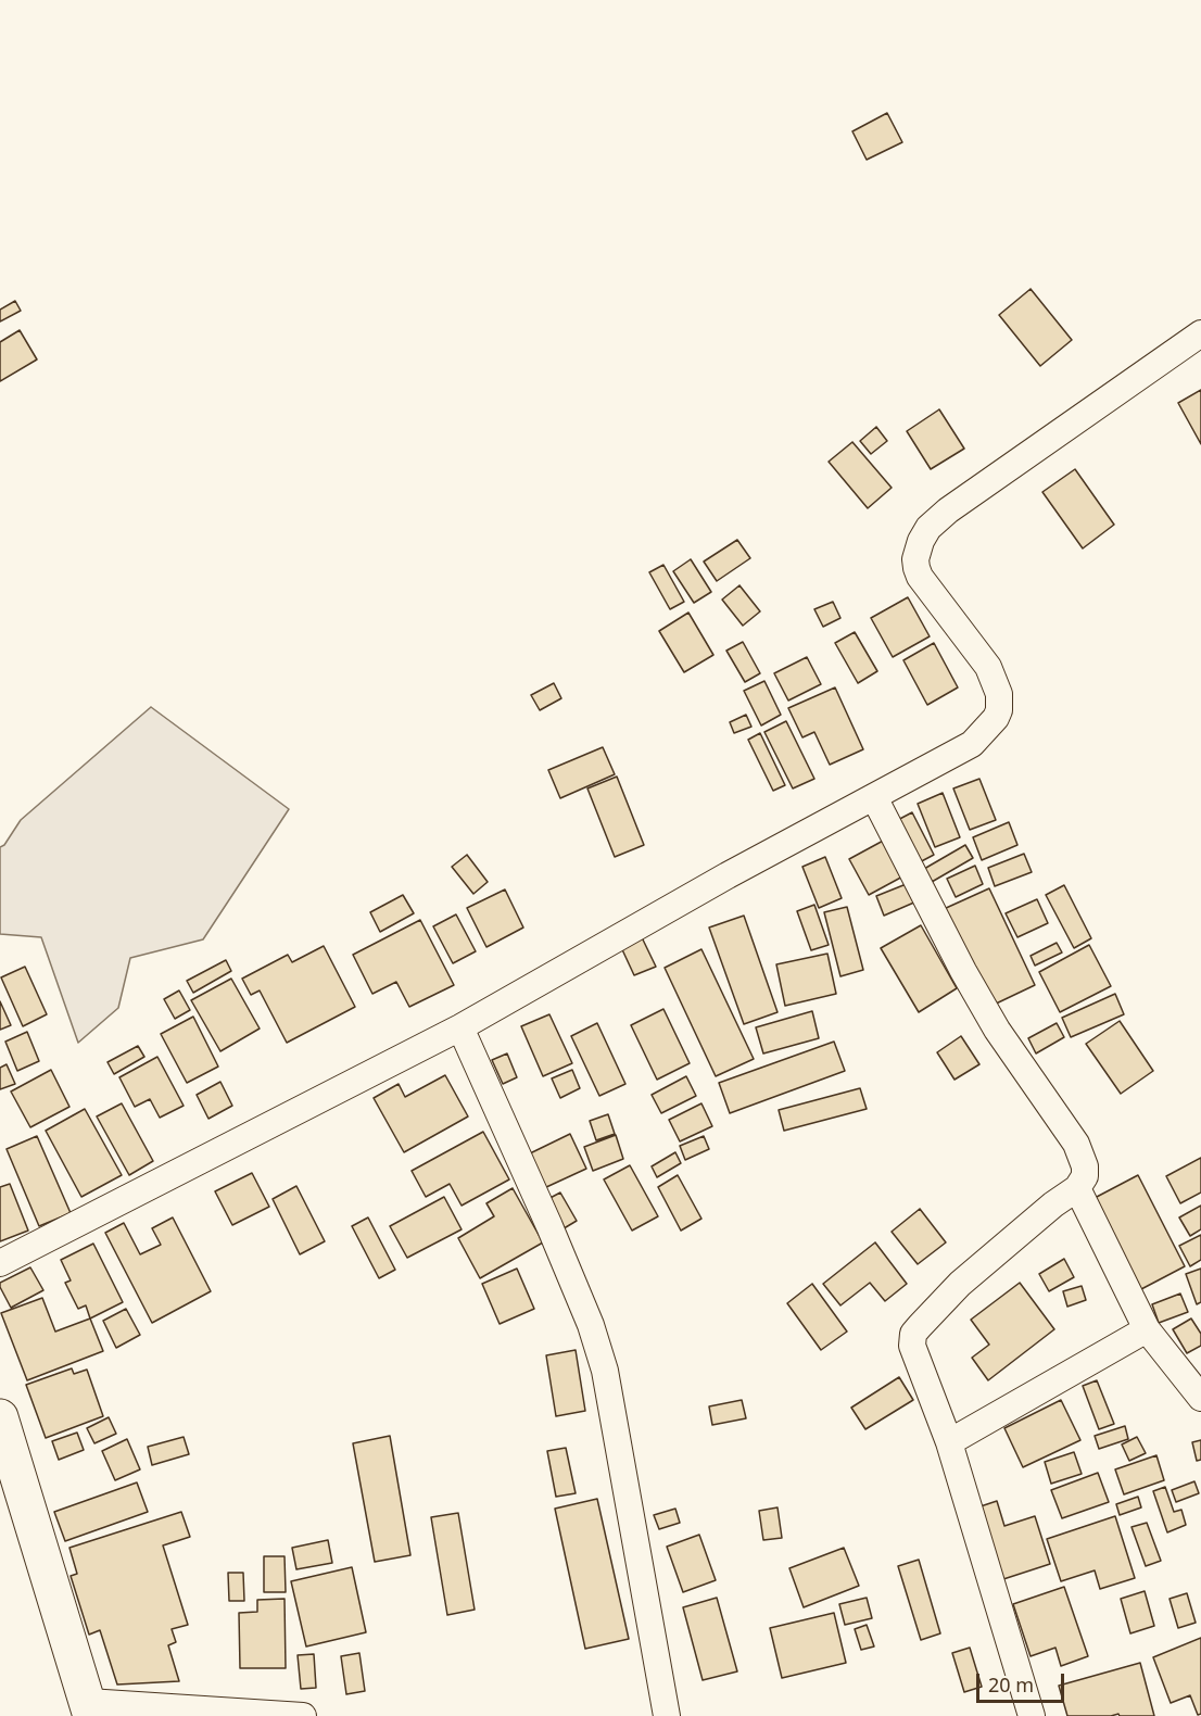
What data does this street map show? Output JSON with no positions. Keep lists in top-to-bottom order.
{
  "scale_bar": "20 m"
}
